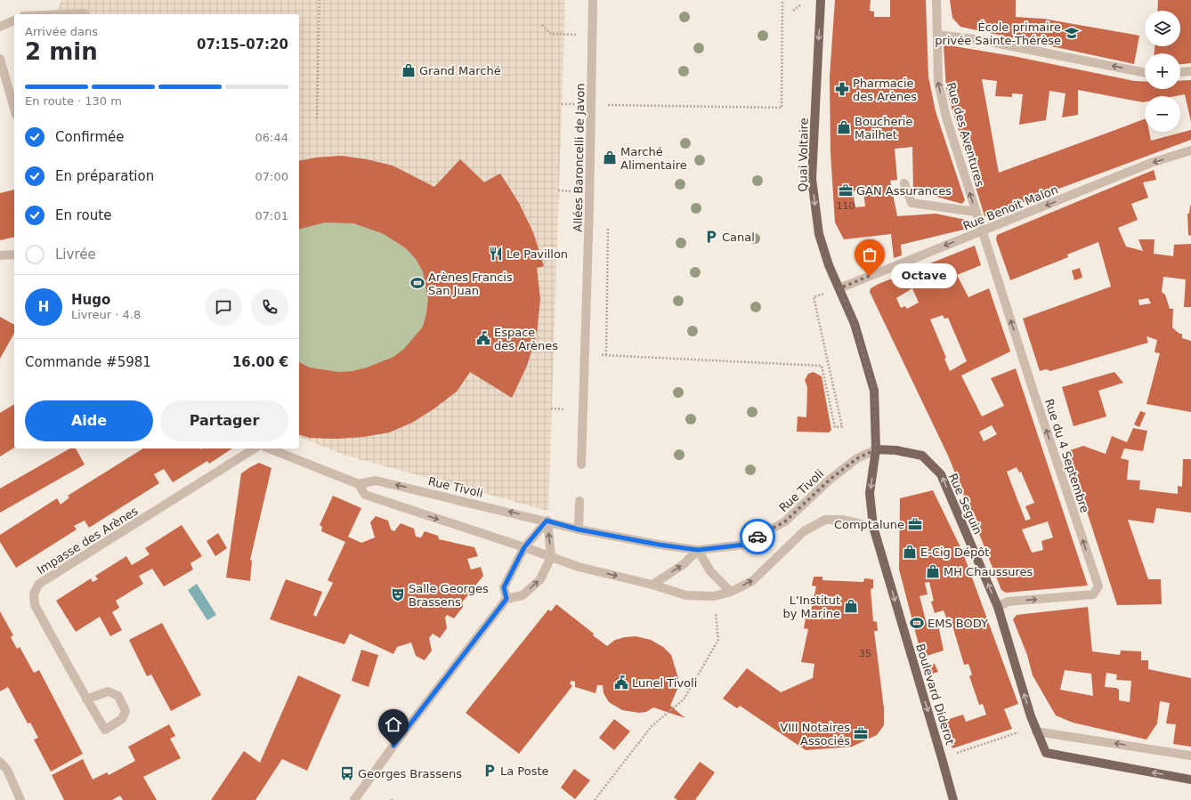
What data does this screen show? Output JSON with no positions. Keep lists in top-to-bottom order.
{
  "streets": {
    "main road": ["Quai Voltaire", "Rue Seguin", "Boulevard Diderot"],
    "street": [
      "Rue des Aventures",
      "Allées Baroncelli de Javon",
      "Rue Benoit Malon",
      "Rue du 4 Septembre",
      "Rue Tivoli",
      "Impasse des Arènes"
    ]
  },
  "crossings": [
    ["Rue des Aventures", "Rue Benoit Malon"],
    ["Rue des Aventures", "Rue du 4 Septembre"],
    ["Quai Voltaire", "Rue Benoit Malon"],
    ["Quai Voltaire", "Rue Tivoli"],
    ["Quai Voltaire", "Rue Seguin"],
    ["Quai Voltaire", "Boulevard Diderot"],
    ["Rue Benoit Malon", "Rue du 4 Septembre"],
    ["Rue du 4 Septembre", "Rue Seguin"],
    ["Rue Tivoli", "Rue Seguin"],
    ["Rue Tivoli", "Boulevard Diderot"],
    ["Rue Seguin", "Boulevard Diderot"]
  ],
  "one_way": [
    "Rue des Aventures",
    "Quai Voltaire",
    "Rue Benoit Malon",
    "Rue Seguin",
    "Boulevard Diderot"
  ],
  "places": {
    "school or university": ["École primaire privée Sainte-Thérèse"],
    "shop": [
      "Grand Marché",
      "Boucherie Mailhet",
      "Marché Alimentaire",
      "E-Cig Dépôt",
      "MH Chaussures",
      "L’Institut by Marine"
    ],
    "pharmacy": ["Pharmacie des Arènes"],
    "office": ["GAN Assurances", "Comptalune", "VIII Notaires Associés"],
    "parking": ["Canal", "La Poste"],
    "restaurant": ["Le Pavillon"],
    "other": ["Octave"],
    "sports": ["Arènes Francis San Juan", "EMS BODY"],
    "public building": ["Espace des Arènes", "Lunel Tivoli"],
    "theatre": ["Salle Georges Brassens"],
    "bus stop": ["Georges Brassens"]
  },
  "house_numbers": ["110", "35"],
  "page": {
    "map_buttons": ["+", "−"],
    "heading": ["2 min", "Arrivée dans", "07:15–07:20"],
    "panel": [
      "Hugo",
      "Livreur · 4.8",
      "Commande #5981",
      "16.00 €"
    ],
    "bar": "En route · 130 m",
    "list": [
      ["Confirmée", "06:44"],
      ["En préparation", "07:00"],
      ["En route", "07:01"],
      "Livrée"
    ],
    "bubble": "Octave",
    "round": "H",
    "buttons": ["Aide", "Partager"]
  }
}
